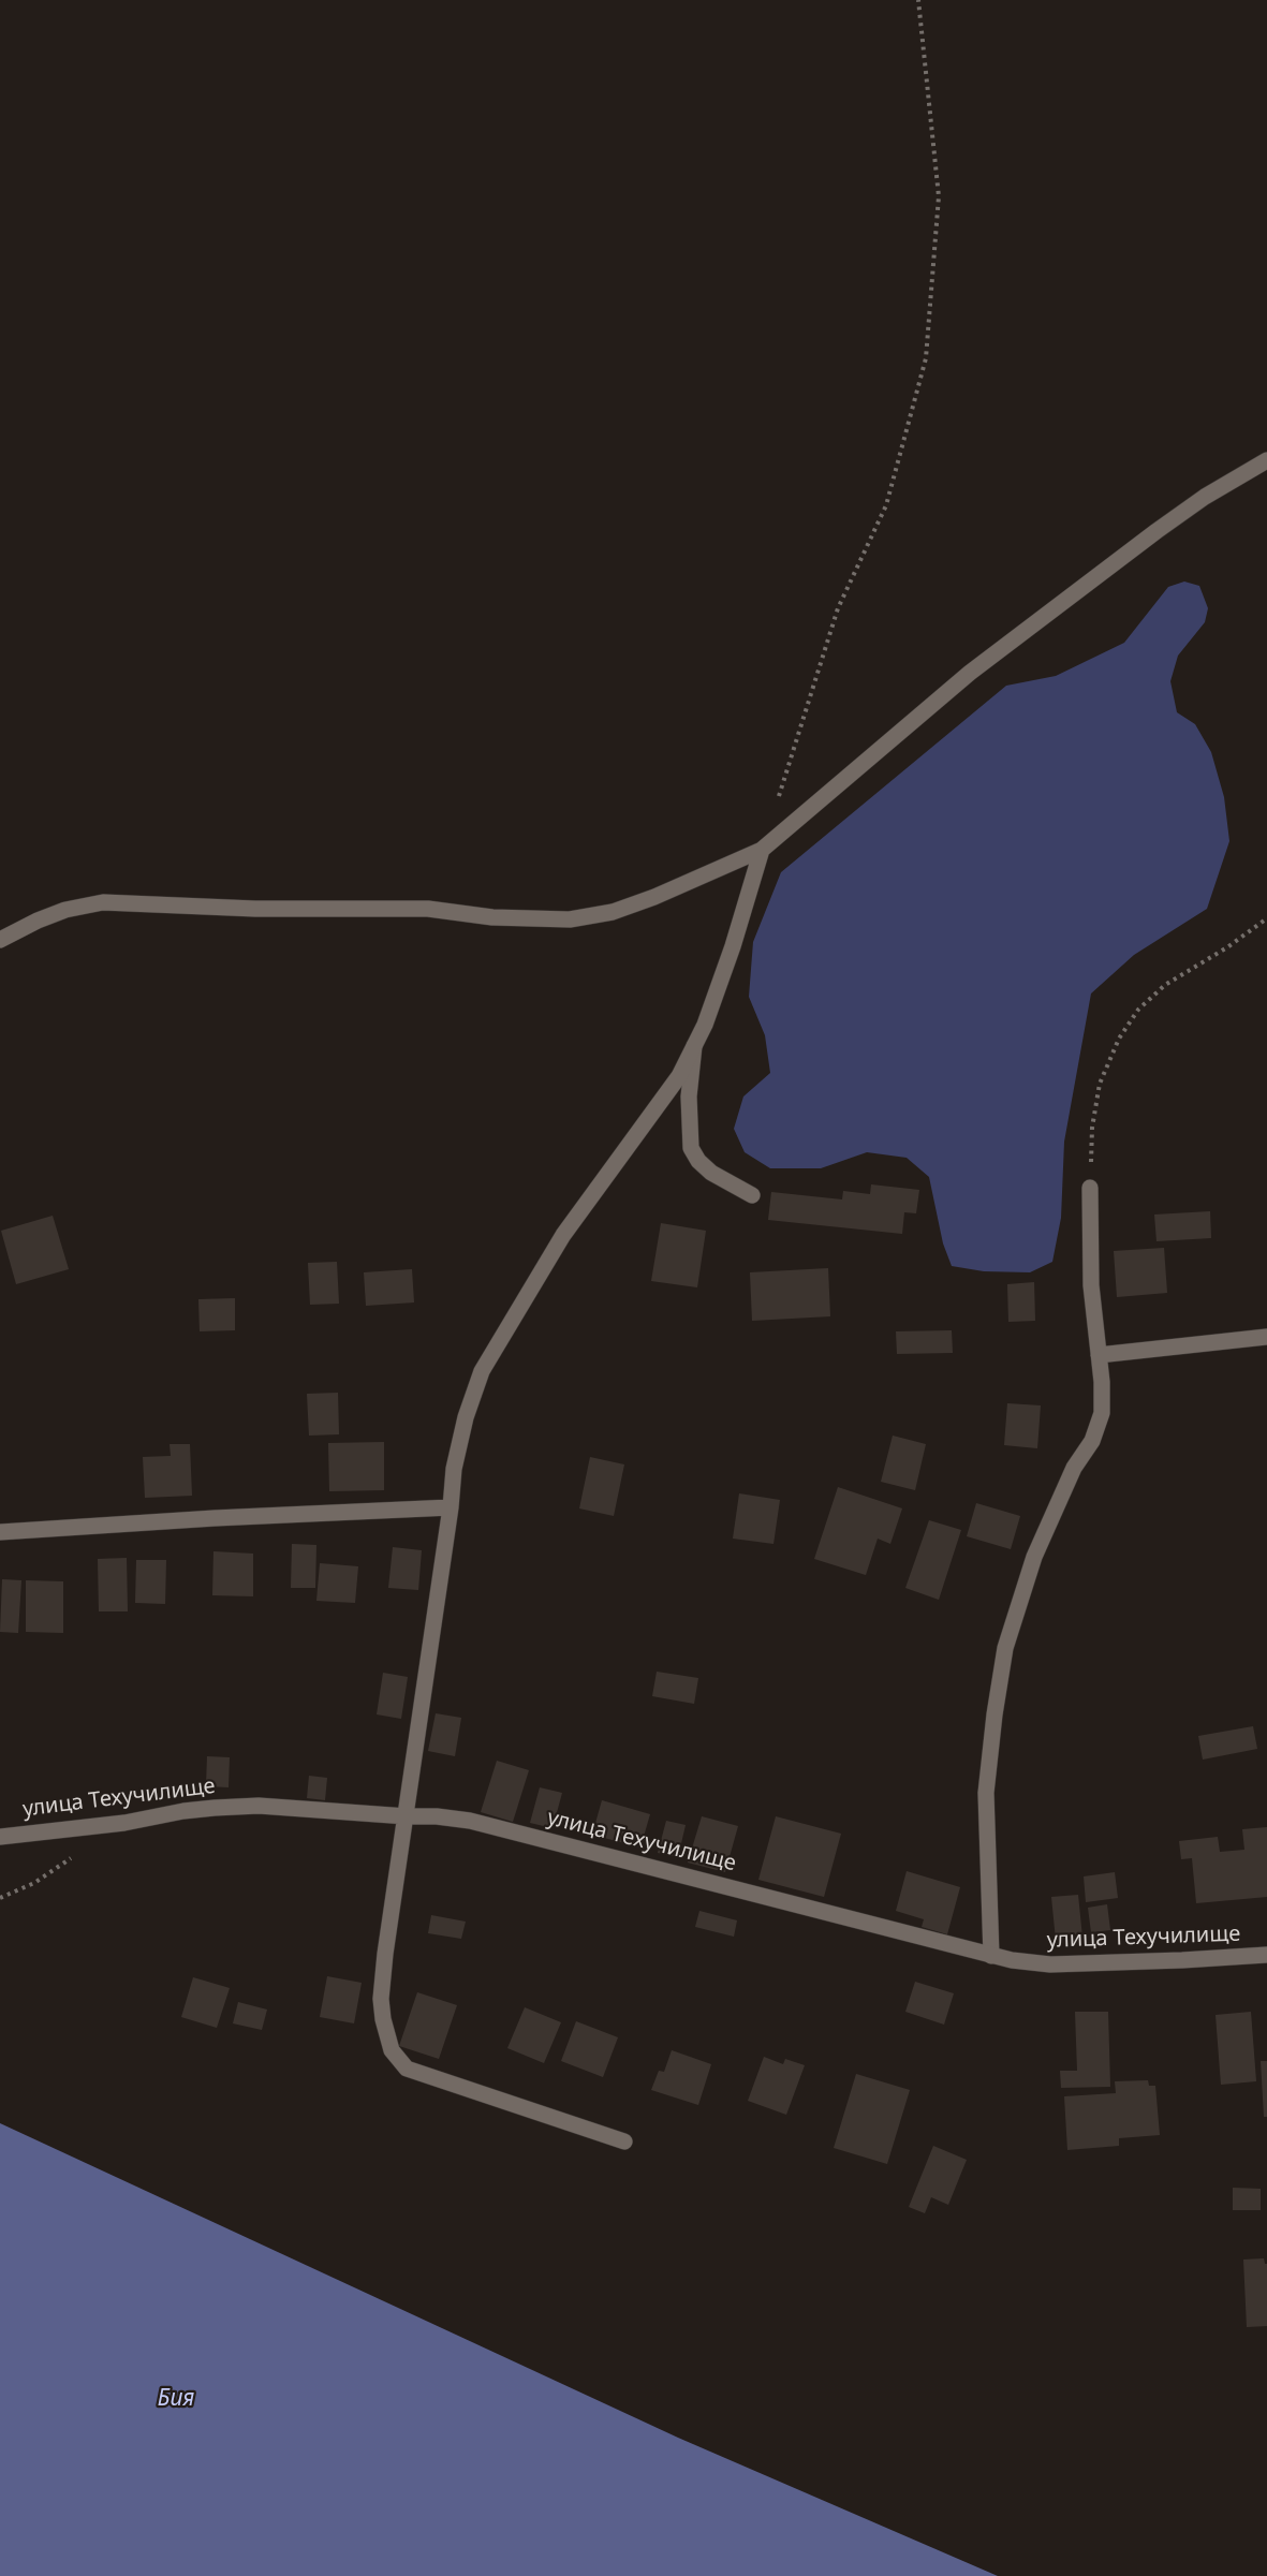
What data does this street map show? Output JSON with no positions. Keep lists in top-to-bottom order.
{
  "streets": {
    "street": ["улица Техучилище"]
  },
  "water": ["Бия"]
}
